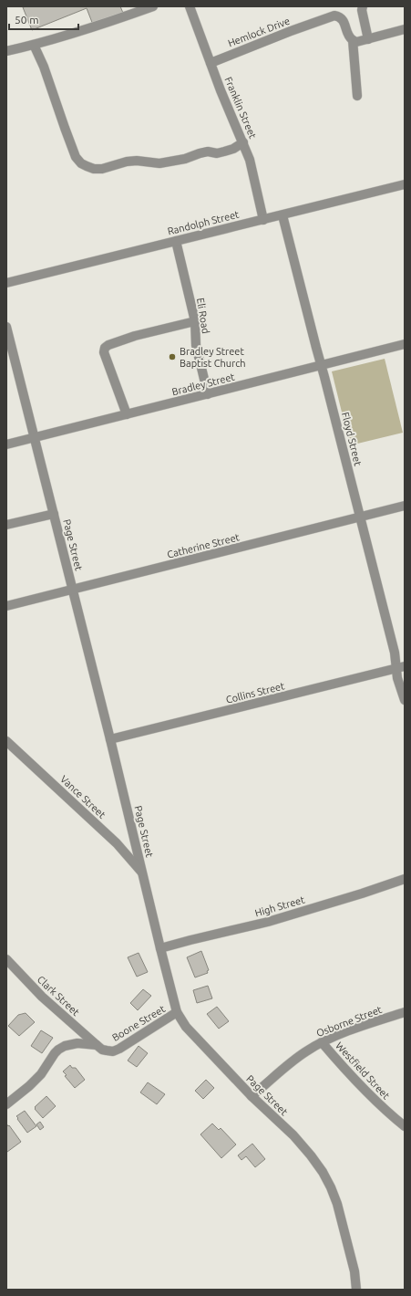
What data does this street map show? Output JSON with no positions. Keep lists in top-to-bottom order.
{
  "streets": {
    "street": [
      "Hemlock Drive",
      "Franklin Street",
      "Randolph Street",
      "Eli Road",
      "Bradley Street",
      "Floyd Street",
      "Page Street",
      "Catherine Street",
      "Collins Street",
      "Vance Street",
      "High Street",
      "Clark Street",
      "Osborne Street",
      "Boone Street",
      "Westfield Street"
    ]
  },
  "crossings": [
    ["Hemlock Drive", "Franklin Street"],
    ["Franklin Street", "Randolph Street"],
    ["Randolph Street", "Eli Road"],
    ["Randolph Street", "Floyd Street"],
    ["Eli Road", "Bradley Street"],
    ["Bradley Street", "Floyd Street"],
    ["Bradley Street", "Page Street"],
    ["Floyd Street", "Catherine Street"],
    ["Floyd Street", "Collins Street"],
    ["Page Street", "Catherine Street"],
    ["Page Street", "Collins Street"],
    ["Page Street", "Vance Street"],
    ["Page Street", "High Street"],
    ["Page Street", "Osborne Street"],
    ["Page Street", "Boone Street"],
    ["Clark Street", "Boone Street"],
    ["Osborne Street", "Westfield Street"]
  ],
  "places": ["Bradley Street Baptist Church"],
  "scale_bar": "50 m"
}
